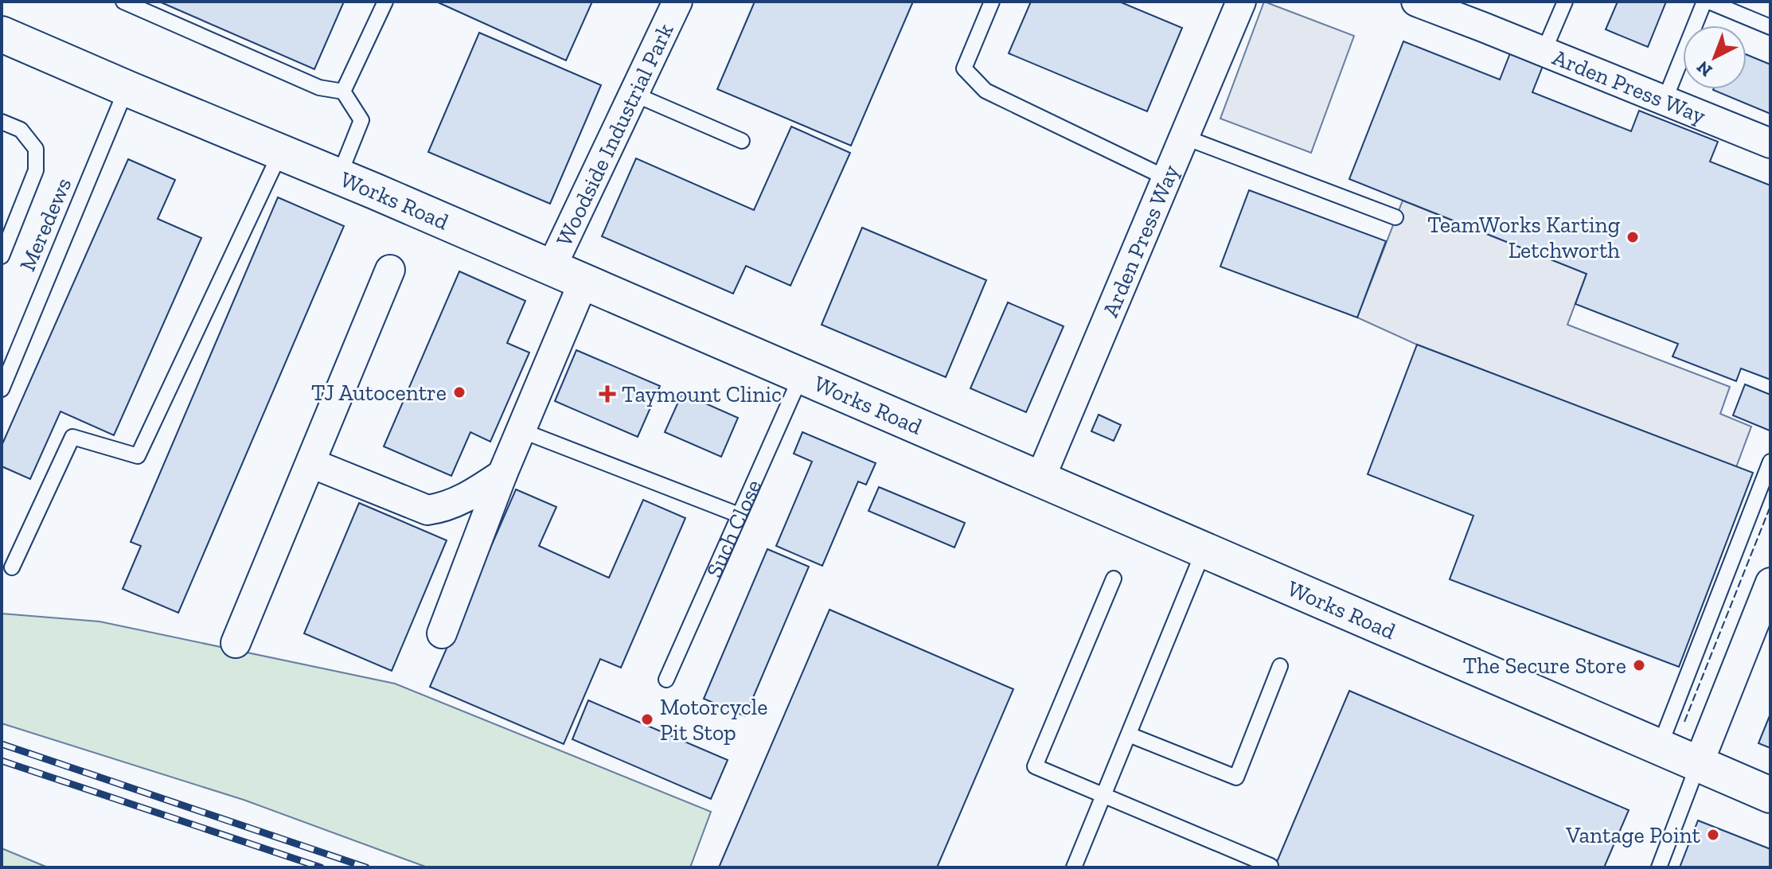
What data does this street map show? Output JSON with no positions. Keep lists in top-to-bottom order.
{
  "streets": {
    "street": ["Arden Press Way", "Woodside Industrial Park", "Works Road"],
    "lane": ["Meredews", "Such Close"]
  },
  "crossings": [
    ["Arden Press Way", "Works Road"],
    ["Woodside Industrial Park", "Works Road"],
    ["Works Road", "Meredews"],
    ["Works Road", "Such Close"]
  ],
  "places": {
    "other": [
      "TeamWorks Karting Letchworth",
      "TJ Autocentre",
      "The Secure Store",
      "Motorcycle Pit Stop",
      "Vantage Point"
    ],
    "health": ["Taymount Clinic"]
  },
  "north": "bottom left"
}
